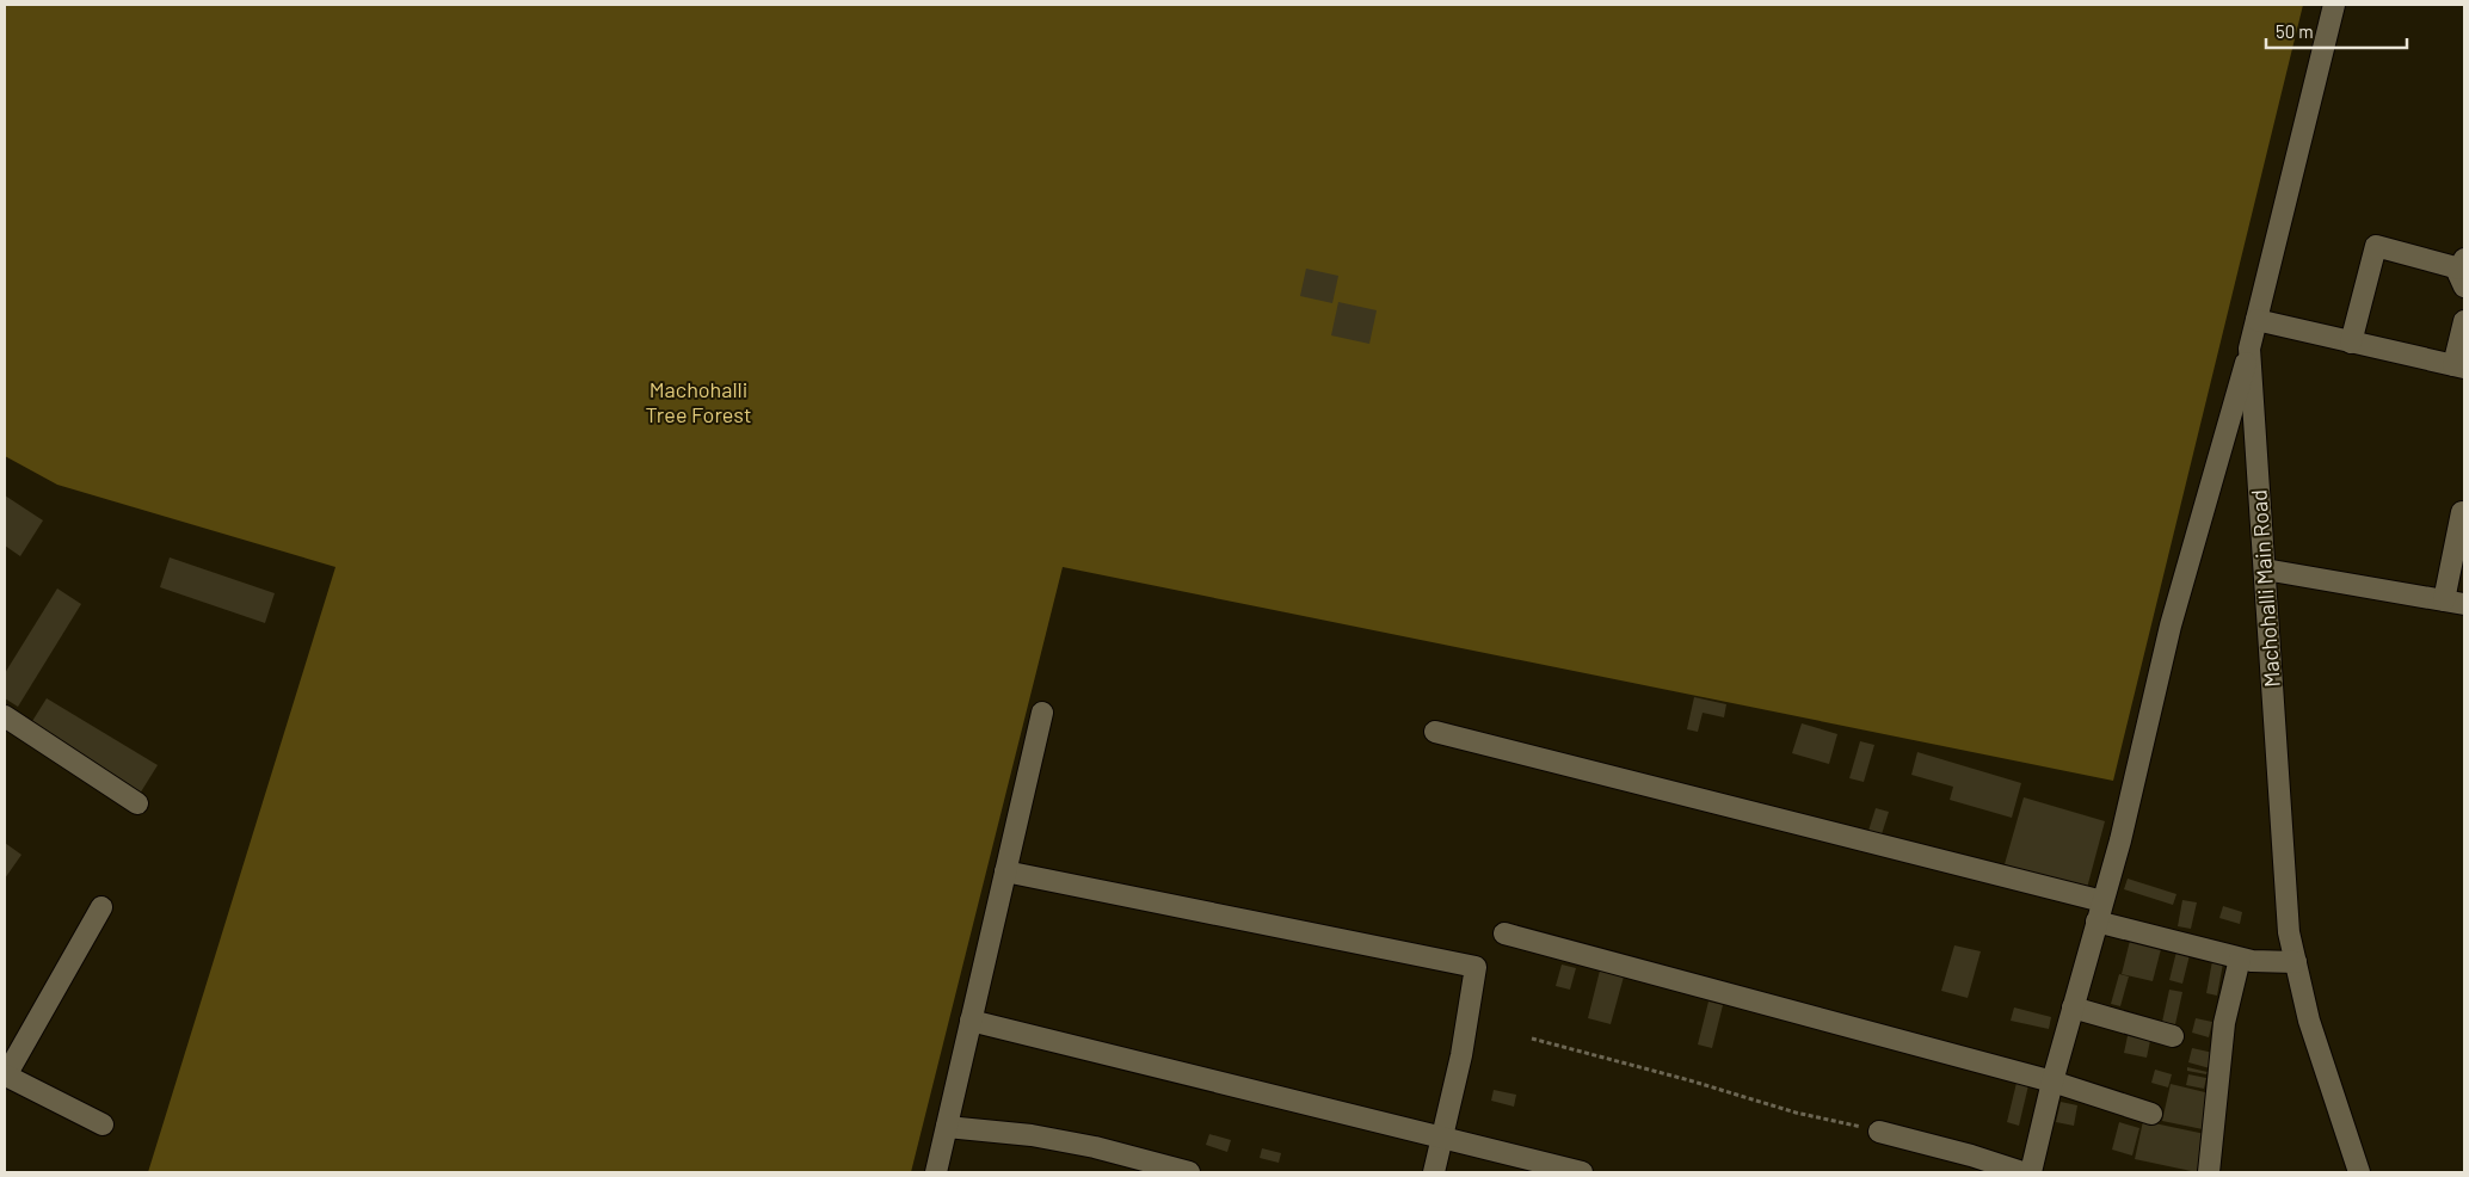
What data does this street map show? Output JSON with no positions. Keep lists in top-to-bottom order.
{
  "streets": {
    "street": ["Machohalli Main Road"]
  },
  "parks": ["Machohalli Tree Forest"],
  "scale_bar": "50 m"
}
